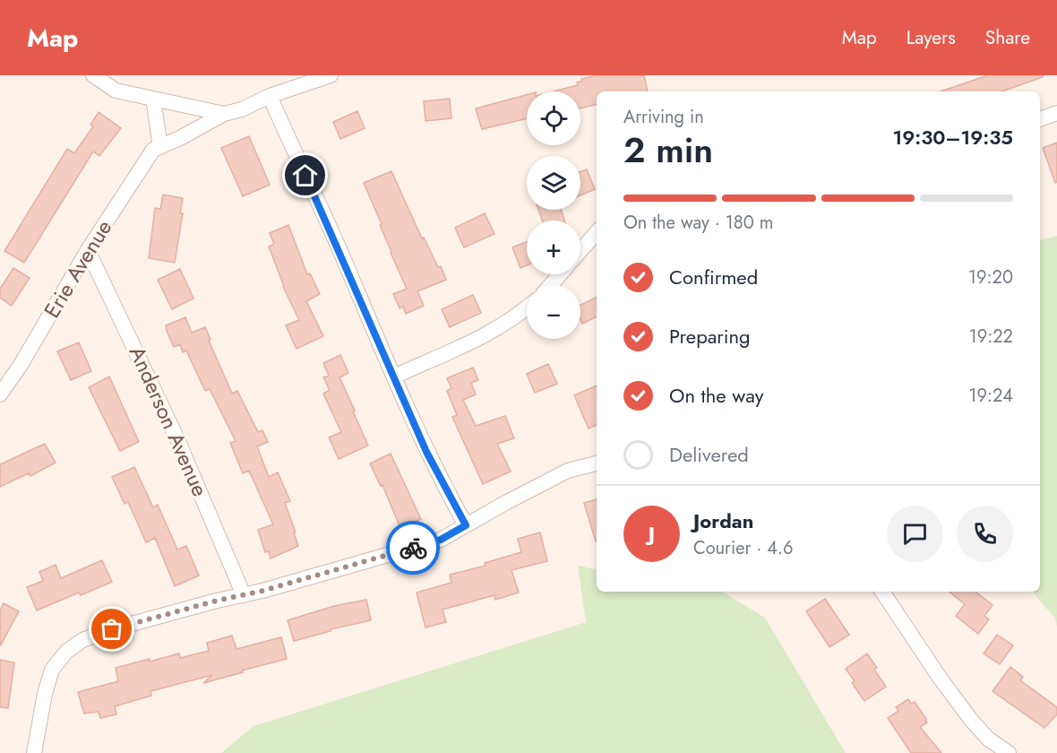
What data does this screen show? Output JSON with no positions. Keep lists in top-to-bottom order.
{
  "streets": {
    "street": ["Erie Avenue", "Anderson Avenue"]
  },
  "crossings": [
    ["Erie Avenue", "Anderson Avenue"]
  ],
  "page": {
    "header": "Map",
    "nav": ["Map", "Layers", "Share"],
    "map_buttons": ["+", "−"],
    "heading": ["2 min", "Arriving in", "19:30–19:35"],
    "panel": ["Jordan", "Courier · 4.6"],
    "bar": "On the way · 180 m",
    "list": [
      ["Confirmed", "19:20"],
      ["Preparing", "19:22"],
      ["On the way", "19:24"],
      "Delivered"
    ],
    "round": "J"
  }
}
